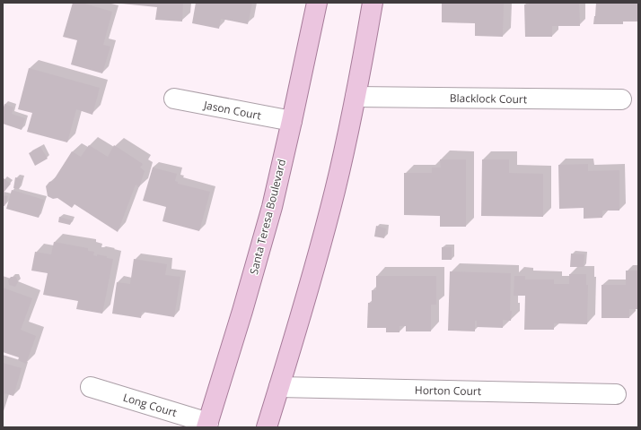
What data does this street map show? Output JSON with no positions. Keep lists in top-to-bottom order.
{
  "streets": {
    "main road": ["Santa Teresa Boulevard"],
    "street": [
      "Blacklock Court",
      "Jason Court",
      "Horton Court",
      "Long Court"
    ]
  },
  "crossings": [
    ["Jason Court", "Santa Teresa Boulevard"],
    ["Santa Teresa Boulevard", "Long Court"]
  ]
}
